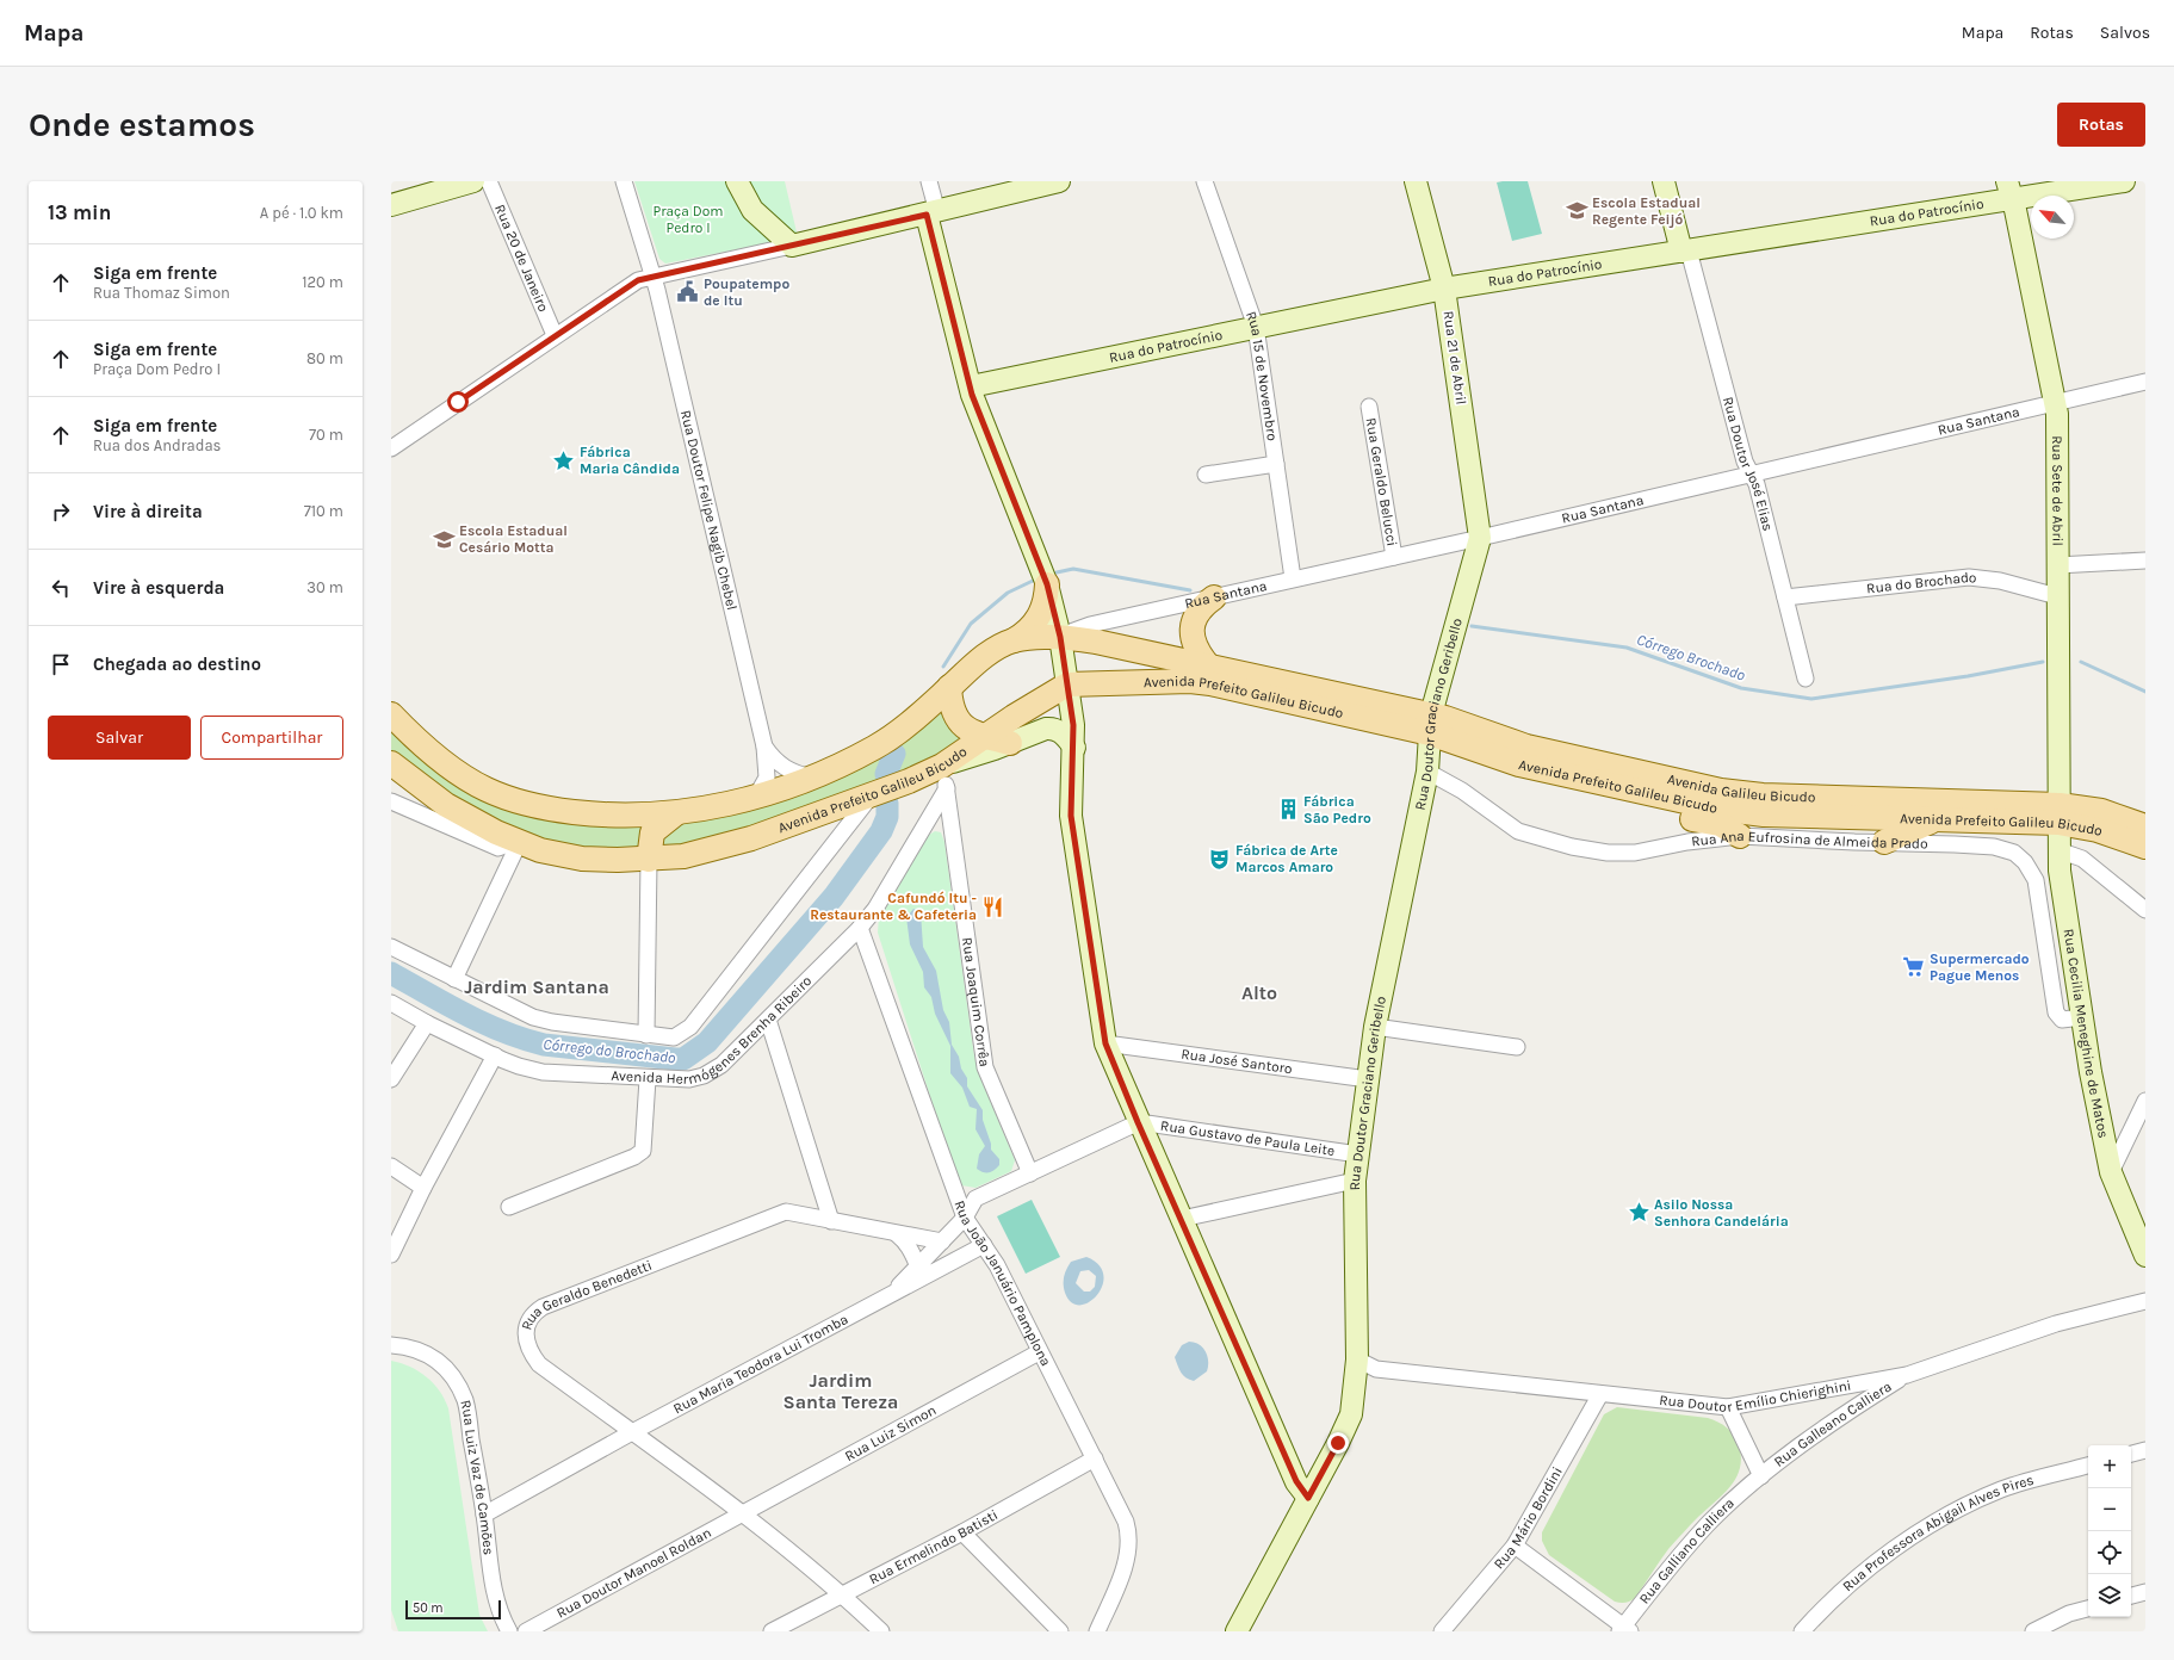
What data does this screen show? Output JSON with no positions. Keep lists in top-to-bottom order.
{
  "streets": {
    "main road": ["Avenida Prefeito Galileu Bicudo", "Avenida Galileu Bicudo"],
    "street": [
      "Rua do Patrocínio",
      "Rua 20 de Janeiro",
      "Rua 21 de Abril",
      "Rua 15 de Novembro",
      "Rua Santana",
      "Rua Doutor José Elias",
      "Rua Geraldo Belucci",
      "Rua Sete de Abril",
      "Rua Doutor Felipe Nagib Chebel",
      "Rua do Brochado",
      "Rua Doutor Graciano Geribello",
      "Rua Ana Eufrosina de Almeida Prado",
      "Rua Joaquim Corrêa",
      "Avenida Hermógenes Brenha Ribeiro",
      "Rua Cecilia Meneghine de Matos",
      "Rua José Santoro",
      "Rua Gustavo de Paula Leite",
      "Rua João Januário Pamplona",
      "Rua Geraldo Benedetti",
      "Rua Maria Teodora Lui Tromba",
      "Rua Doutor Emílio Chierighini",
      "Rua Galleano Calliera",
      "Rua Luiz Simon",
      "Rua Luiz Vaz de Camões",
      "Rua Mário Bordini",
      "Rua Professora Abigail Alves Pires",
      "Rua Ermelindo Batisti",
      "Rua Galliano Calliera",
      "Rua Doutor Manoel Roldan"
    ]
  },
  "crossings": [
    ["Rua do Patrocínio", "Rua 21 de Abril"],
    ["Rua do Patrocínio", "Rua 15 de Novembro"],
    ["Rua do Patrocínio", "Rua Doutor José Elias"],
    ["Rua do Patrocínio", "Rua Sete de Abril"],
    ["Rua 21 de Abril", "Rua Santana"],
    ["Rua 21 de Abril", "Rua Doutor Graciano Geribello"],
    ["Rua 15 de Novembro", "Rua Santana"],
    ["Rua Santana", "Rua Doutor José Elias"],
    ["Rua Santana", "Rua Geraldo Belucci"],
    ["Rua Santana", "Rua Sete de Abril"],
    ["Rua Santana", "Avenida Prefeito Galileu Bicudo"],
    ["Rua Santana", "Rua Doutor Graciano Geribello"],
    ["Rua Doutor José Elias", "Rua do Brochado"],
    ["Rua Sete de Abril", "Rua do Brochado"],
    ["Rua Sete de Abril", "Avenida Prefeito Galileu Bicudo"],
    ["Rua Sete de Abril", "Avenida Galileu Bicudo"],
    ["Rua Sete de Abril", "Rua Cecilia Meneghine de Matos"],
    ["Rua Doutor Felipe Nagib Chebel", "Avenida Prefeito Galileu Bicudo"],
    ["Avenida Prefeito Galileu Bicudo", "Rua Doutor Graciano Geribello"],
    ["Avenida Prefeito Galileu Bicudo", "Avenida Galileu Bicudo"],
    ["Avenida Prefeito Galileu Bicudo", "Rua Joaquim Corrêa"],
    ["Avenida Prefeito Galileu Bicudo", "Avenida Hermógenes Brenha Ribeiro"],
    ["Avenida Prefeito Galileu Bicudo", "Rua Cecilia Meneghine de Matos"],
    ["Rua Doutor Graciano Geribello", "Avenida Galileu Bicudo"],
    ["Rua Doutor Graciano Geribello", "Rua Ana Eufrosina de Almeida Prado"],
    ["Rua Doutor Graciano Geribello", "Rua José Santoro"],
    ["Rua Doutor Graciano Geribello", "Rua Gustavo de Paula Leite"],
    ["Rua Doutor Graciano Geribello", "Rua Doutor Emílio Chierighini"],
    ["Avenida Galileu Bicudo", "Rua Cecilia Meneghine de Matos"],
    ["Rua Ana Eufrosina de Almeida Prado", "Rua Cecilia Meneghine de Matos"],
    ["Rua Joaquim Corrêa", "Avenida Hermógenes Brenha Ribeiro"],
    ["Rua Joaquim Corrêa", "Rua Maria Teodora Lui Tromba"],
    ["Avenida Hermógenes Brenha Ribeiro", "Rua João Januário Pamplona"],
    ["Rua Gustavo de Paula Leite", "Rua Maria Teodora Lui Tromba"],
    ["Rua João Januário Pamplona", "Rua Maria Teodora Lui Tromba"],
    ["Rua João Januário Pamplona", "Rua Luiz Simon"],
    ["Rua João Januário Pamplona", "Rua Ermelindo Batisti"],
    ["Rua Geraldo Benedetti", "Rua Maria Teodora Lui Tromba"],
    ["Rua Geraldo Benedetti", "Rua Luiz Simon"],
    ["Rua Geraldo Benedetti", "Rua Ermelindo Batisti"],
    ["Rua Geraldo Benedetti", "Rua Doutor Manoel Roldan"],
    ["Rua Maria Teodora Lui Tromba", "Rua Luiz Vaz de Camões"],
    ["Rua Doutor Emílio Chierighini", "Rua Galleano Calliera"],
    ["Rua Doutor Emílio Chierighini", "Rua Mário Bordini"],
    ["Rua Galleano Calliera", "Rua Galliano Calliera"],
    ["Rua Luiz Simon", "Rua Doutor Manoel Roldan"]
  ],
  "districts": ["Jardim Santana", "Alto", "Jardim Santa Tereza"],
  "water": ["Córrego Brochado", "Córrego do Brochado"],
  "parks": ["Praça Dom Pedro I"],
  "places": {
    "school or university": ["Escola Estadual Regente Feijó", "Escola Estadual Cesário Motta"],
    "public building": ["Poupatempo de Itu"],
    "place": ["Fábrica Maria Cândida", "Asilo Nossa Senhora Candelária"],
    "building": ["Fábrica São Pedro"],
    "theatre": ["Fábrica de Arte Marcos Amaro"],
    "restaurant": ["Cafundó Itu - Restaurante & Cafeteria"],
    "supermarket": ["Supermercado Pague Menos"]
  },
  "scale_bar": "50 m",
  "north": "top left",
  "page": {
    "header": "Mapa",
    "nav": ["Mapa", "Rotas", "Salvos"],
    "buttons": [
      "Rotas",
      ["Salvar", "Compartilhar"]
    ],
    "title": "Onde estamos",
    "heading": ["13 min", "A pé · 1.0 km"],
    "list": [
      ["Siga em frente", "Rua Thomaz Simon", "120 m"],
      ["Siga em frente", "Praça Dom Pedro I", "80 m"],
      ["Siga em frente", "Rua dos Andradas", "70 m"],
      ["Vire à direita", "710 m"],
      ["Vire à esquerda", "30 m"],
      "Chegada ao destino"
    ],
    "map_buttons": ["+", "−"],
    "scale": "50 m"
  }
}
